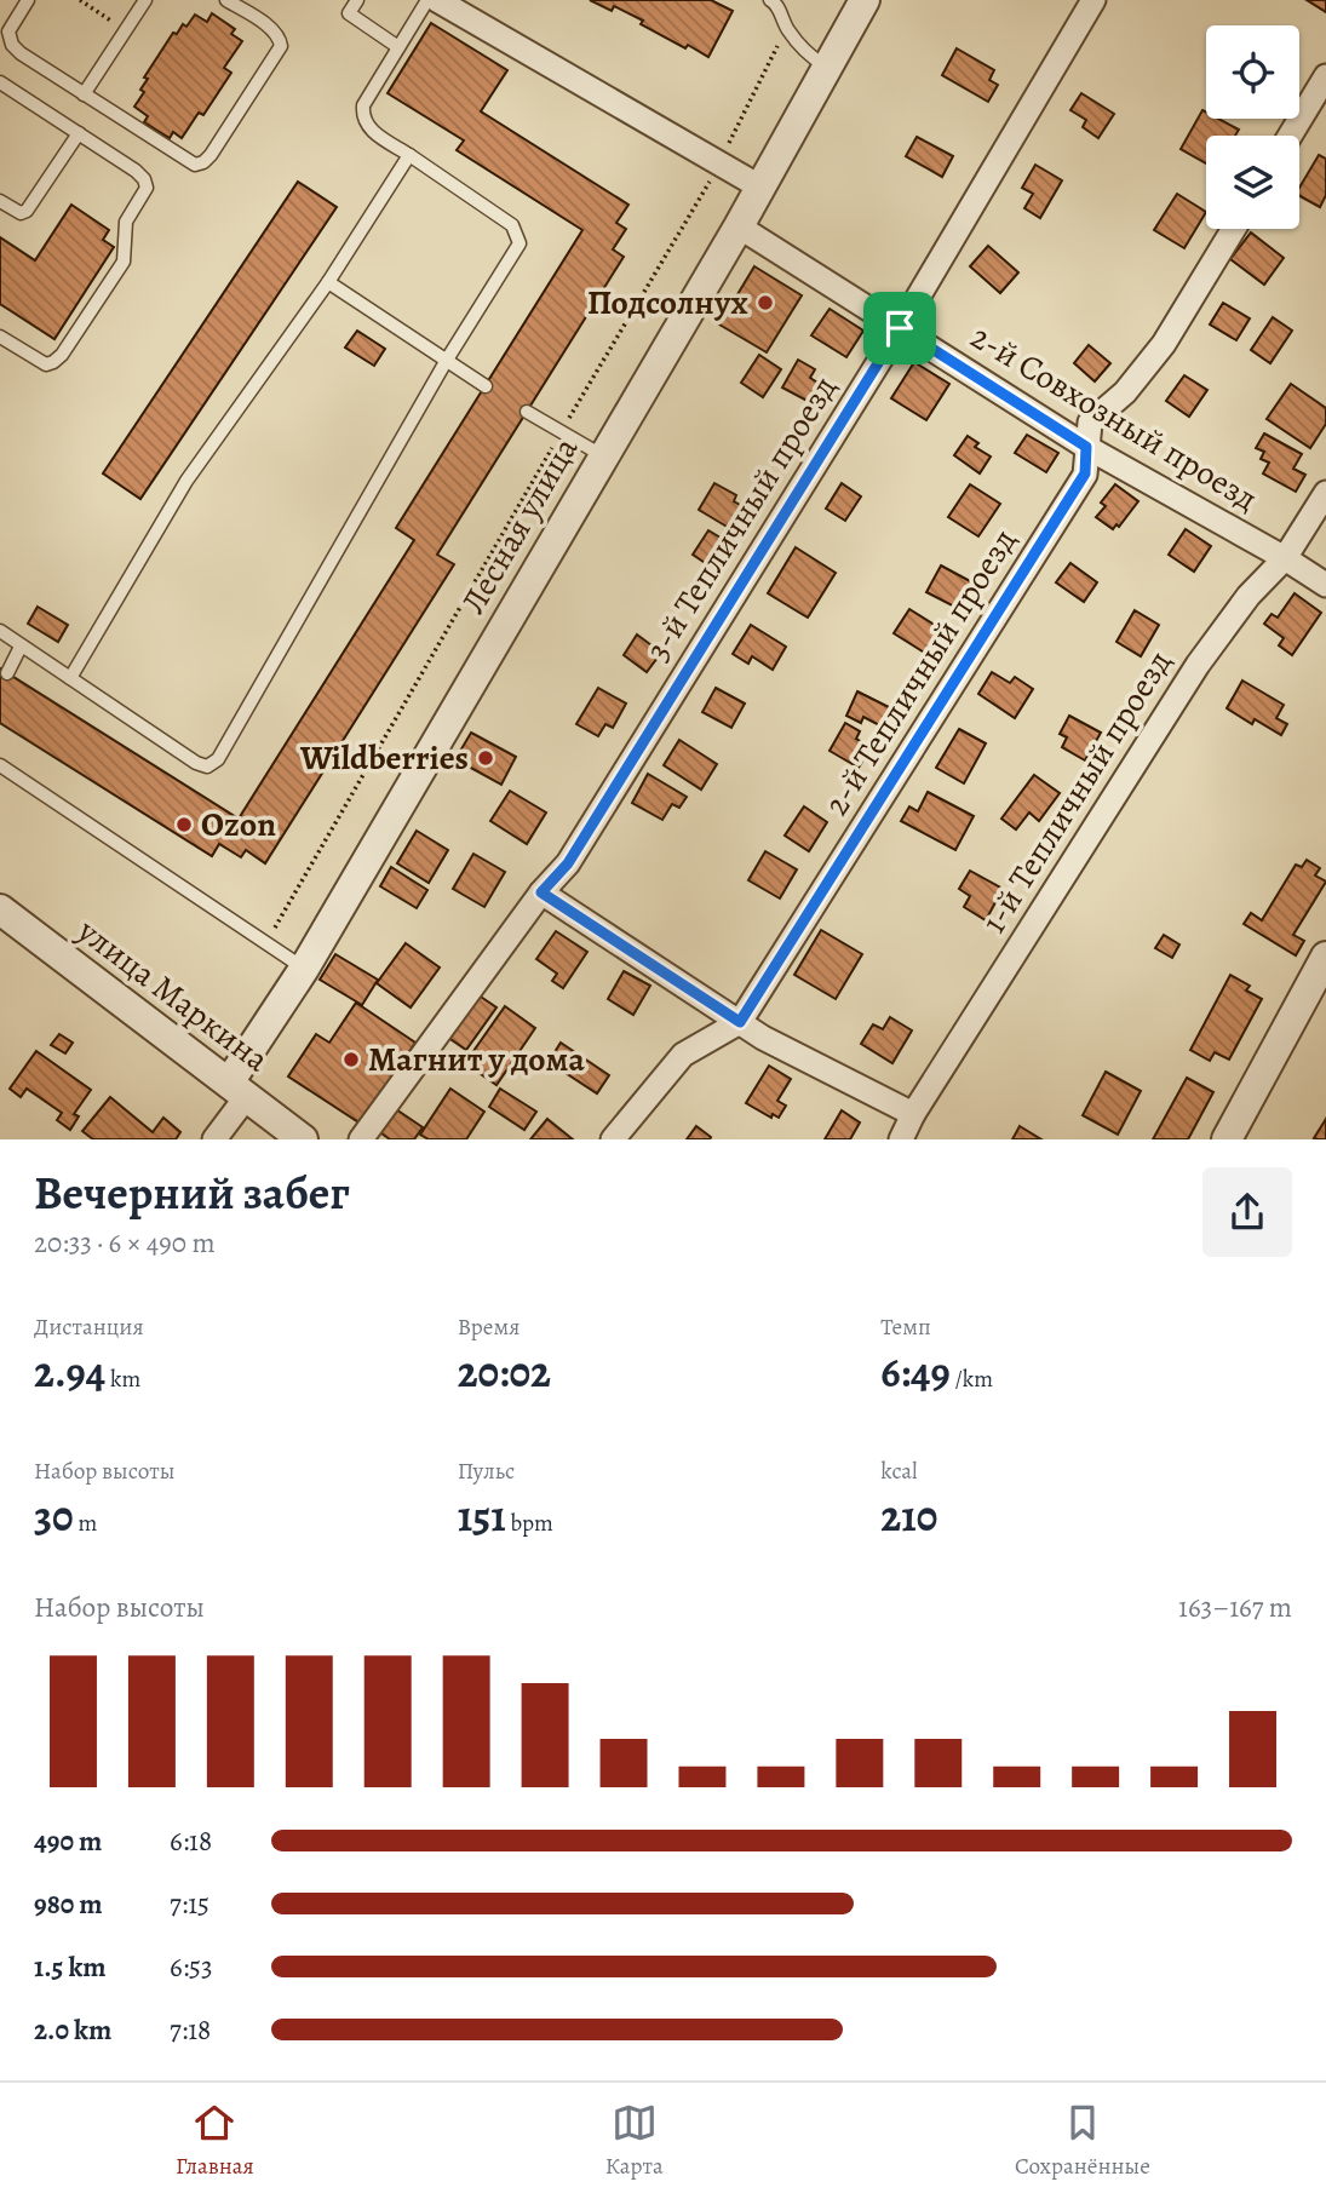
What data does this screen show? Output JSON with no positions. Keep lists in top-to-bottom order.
{
  "streets": {
    "street": [
      "2-й Совхозный проезд",
      "3-й Тепличный проезд",
      "Лесная улица",
      "2-й Тепличный проезд",
      "1-й Тепличный проезд",
      "улица Маркина"
    ]
  },
  "crossings": [
    ["2-й Совхозный проезд", "3-й Тепличный проезд"],
    ["2-й Совхозный проезд", "Лесная улица"],
    ["2-й Совхозный проезд", "2-й Тепличный проезд"],
    ["2-й Совхозный проезд", "1-й Тепличный проезд"],
    ["Лесная улица", "улица Маркина"]
  ],
  "places": [
    "Подсолнух",
    "Wildberries",
    "Ozon",
    "Магнит у дома"
  ],
  "page": {
    "heading": ["Вечерний забег", "20:33 · 6 × 490 m"],
    "stats": [
      ["Дистанция", "2.94 km"],
      ["Время", "20:02"],
      ["Темп", "6:49 /km"],
      ["Набор высоты", "30 m"],
      ["Пульс", "151 bpm"],
      ["kcal", "210"]
    ],
    "chart": ["Набор высоты", "163–167 m"],
    "list": [
      {
        "name": "490 m",
        "note": "6:18"
      },
      {
        "name": "980 m",
        "note": "7:15"
      },
      {
        "name": "1.5 km",
        "note": "6:53"
      },
      {
        "name": "2.0 km",
        "note": "7:18"
      }
    ],
    "tabs": ["Главная", "Карта", "Сохранённые"]
  }
}
